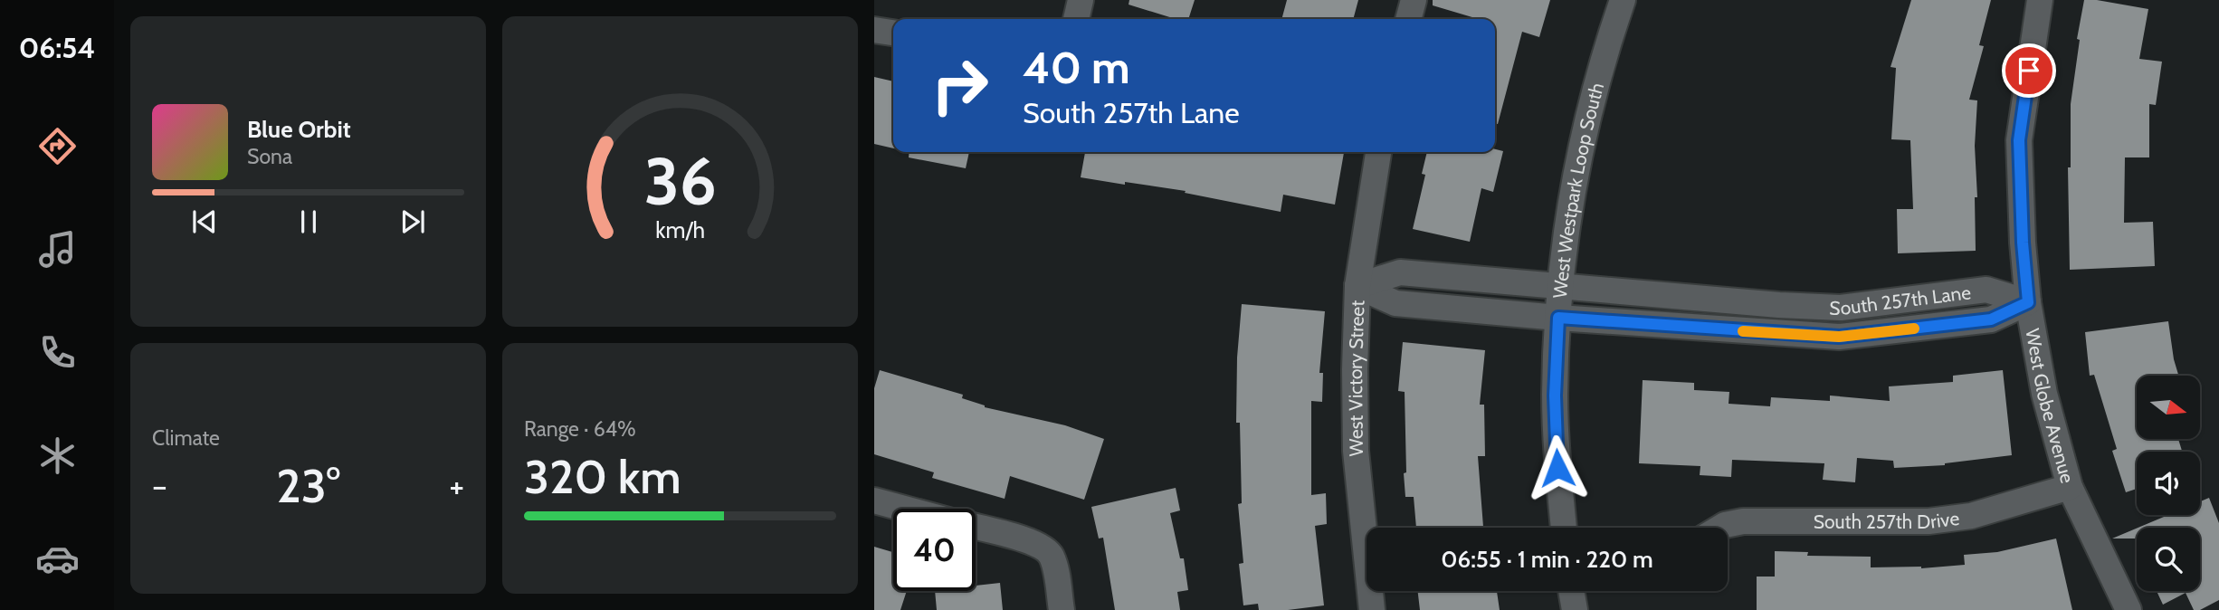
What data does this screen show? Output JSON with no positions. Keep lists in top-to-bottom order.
{
  "streets": {
    "street": [
      "West Westpark Loop South",
      "South 257th Lane",
      "West Victory Street",
      "West Globe Avenue",
      "South 257th Drive"
    ]
  },
  "crossings": [
    ["West Westpark Loop South", "South 257th Lane"],
    ["South 257th Lane", "West Victory Street"],
    ["South 257th Lane", "West Globe Avenue"],
    ["West Globe Avenue", "South 257th Drive"]
  ],
  "north": "right",
  "page": {
    "tabs": "06:54",
    "turn": ["40 m", "South 257th Lane"],
    "song": ["Blue Orbit", "Sona"],
    "tile": [
      "Climate",
      ["Range · 64%", "320 km"]
    ],
    "heat": ["−", "23°", "+"],
    "limit": "40",
    "trip": "06:55 · 1 min · 220 m",
    "gauge": ["36", "km/h"]
  }
}
